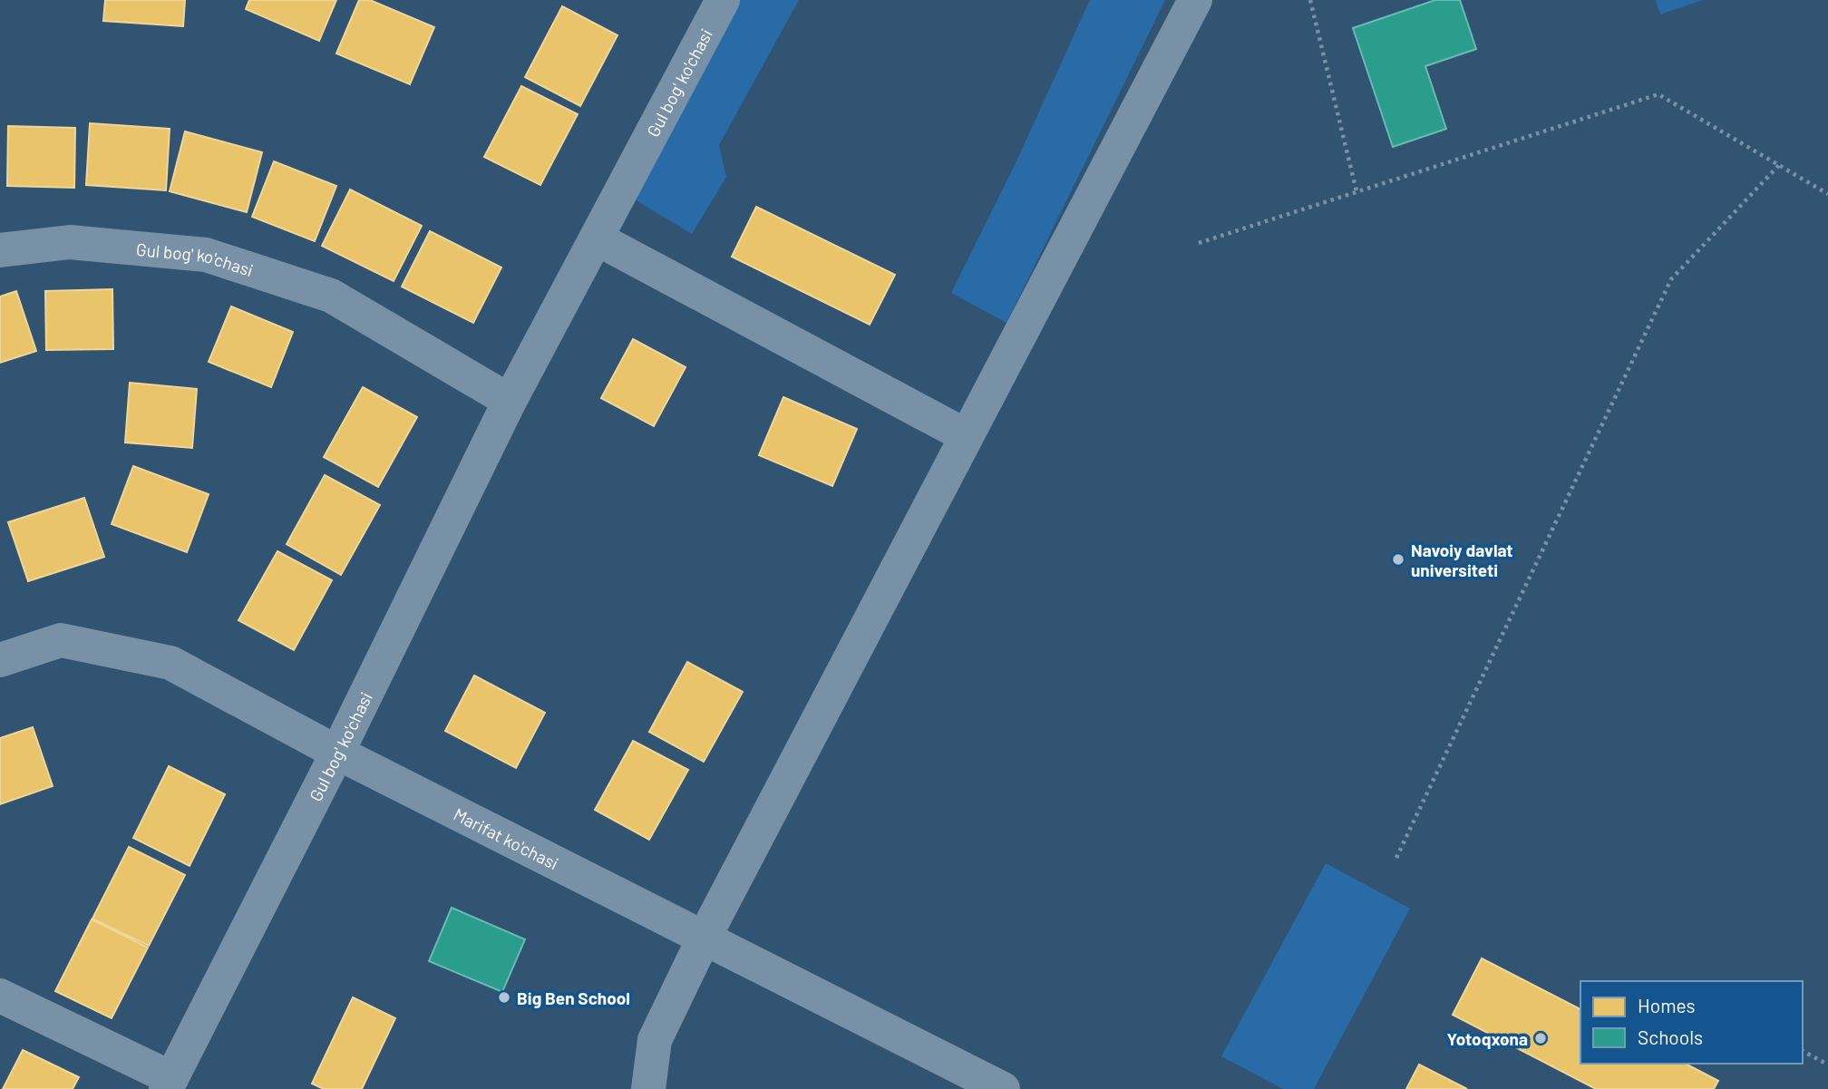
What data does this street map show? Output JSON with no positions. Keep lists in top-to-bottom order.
{
  "streets": {
    "street": ["Gul bog' ko'chasi", "Marifat ko'chasi"]
  },
  "crossings": [
    ["Gul bog' ko'chasi", "Marifat ko'chasi"]
  ],
  "places": ["Navoiy davlat universiteti", "Big Ben School", "Yotoqxona"],
  "legend": ["Homes", "Schools"]
}
